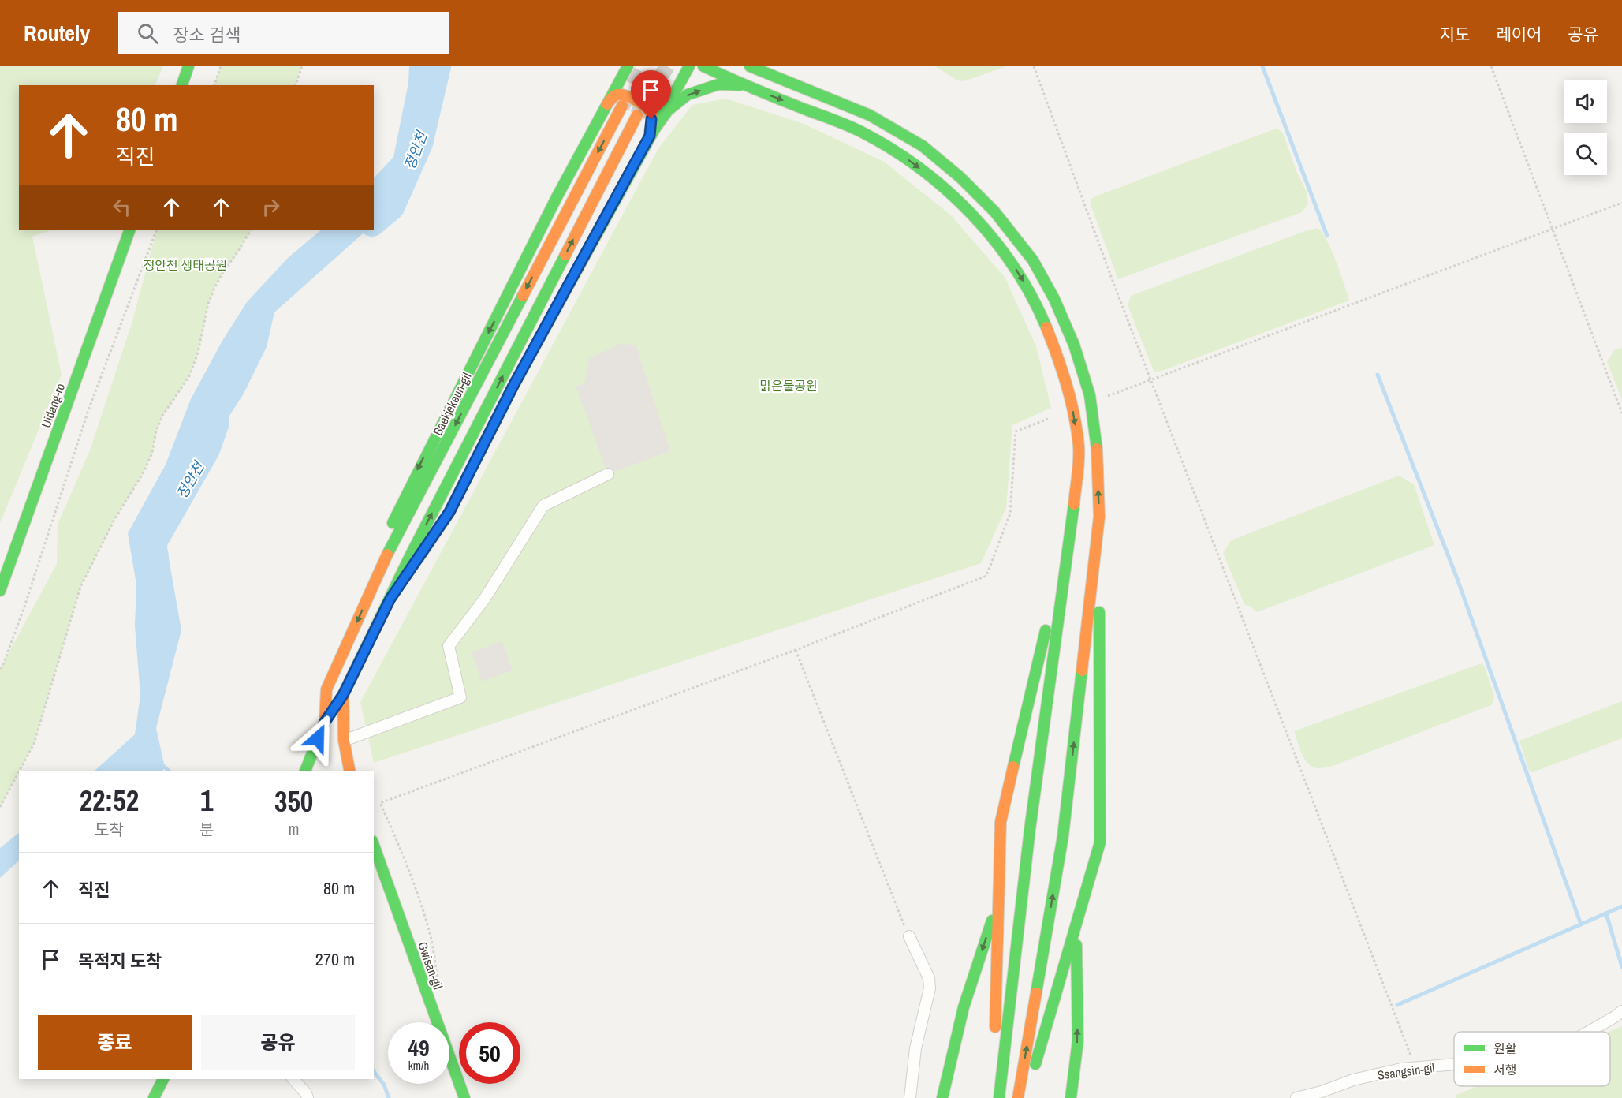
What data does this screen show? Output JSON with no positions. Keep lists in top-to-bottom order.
{
  "streets": {
    "main road": ["Baekjekeun-gil", "Uidang-ro", "Gwisan-gil"],
    "street": ["Ssangsin-gil"]
  },
  "water": ["정안천"],
  "parks": ["정안천 생태공원", "맑은물공원"],
  "legend": ["원활", "서행"],
  "page": {
    "header": "Routely",
    "search": "장소 검색",
    "nav": ["지도", "레이어", "공유"],
    "turn": ["80 m", "직진"],
    "eta": [
      "22:52",
      "도착",
      "1",
      "분",
      "350",
      "m"
    ],
    "list": [
      {
        "name": "직진",
        "value": "80 m"
      },
      {
        "name": "목적지 도착",
        "value": "270 m"
      }
    ],
    "buttons": ["종료", "공유"],
    "speed": "49 km/h",
    "limit": "50"
  }
}
